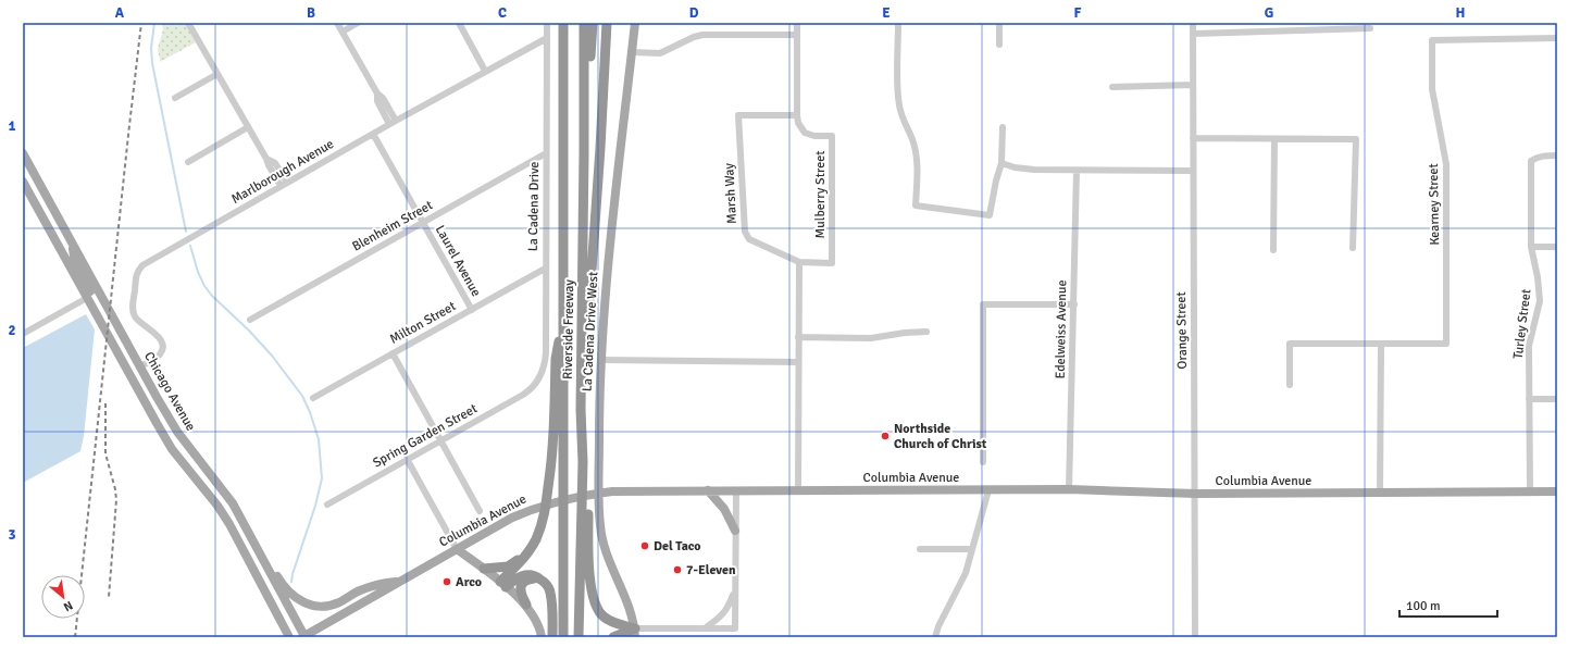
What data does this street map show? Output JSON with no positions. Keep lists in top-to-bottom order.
{
  "streets": {
    "highway": ["Riverside Freeway"],
    "main road": ["La Cadena Drive West", "Chicago Avenue", "Columbia Avenue"],
    "street": [
      "Marlborough Avenue",
      "Marsh Way",
      "Mulberry Street",
      "Kearney Street",
      "La Cadena Drive",
      "Blenheim Street",
      "Laurel Avenue",
      "Milton Street",
      "Turley Street",
      "Edelweiss Avenue",
      "Orange Street",
      "Spring Garden Street"
    ]
  },
  "crossings": [
    ["Marlborough Avenue", "La Cadena Drive"],
    ["Marlborough Avenue", "Laurel Avenue"],
    ["Marlborough Avenue", "Chicago Avenue"],
    ["Marsh Way", "Mulberry Street"],
    ["La Cadena Drive", "Blenheim Street"],
    ["La Cadena Drive", "Milton Street"],
    ["La Cadena Drive", "Spring Garden Street"],
    ["Blenheim Street", "Laurel Avenue"],
    ["Laurel Avenue", "Milton Street"],
    ["Turley Street", "Columbia Avenue"],
    ["Edelweiss Avenue", "Columbia Avenue"],
    ["Orange Street", "Columbia Avenue"],
    ["Chicago Avenue", "Columbia Avenue"]
  ],
  "places": [
    "Northside Church of Christ",
    "Del Taco",
    "7-Eleven",
    "Arco"
  ],
  "scale_bar": "100 m",
  "north": "bottom right",
  "grid": {
    "columns": [
      "A",
      "B",
      "C",
      "D",
      "E",
      "F",
      "G",
      "H"
    ],
    "rows": ["1", "2", "3"]
  }
}
